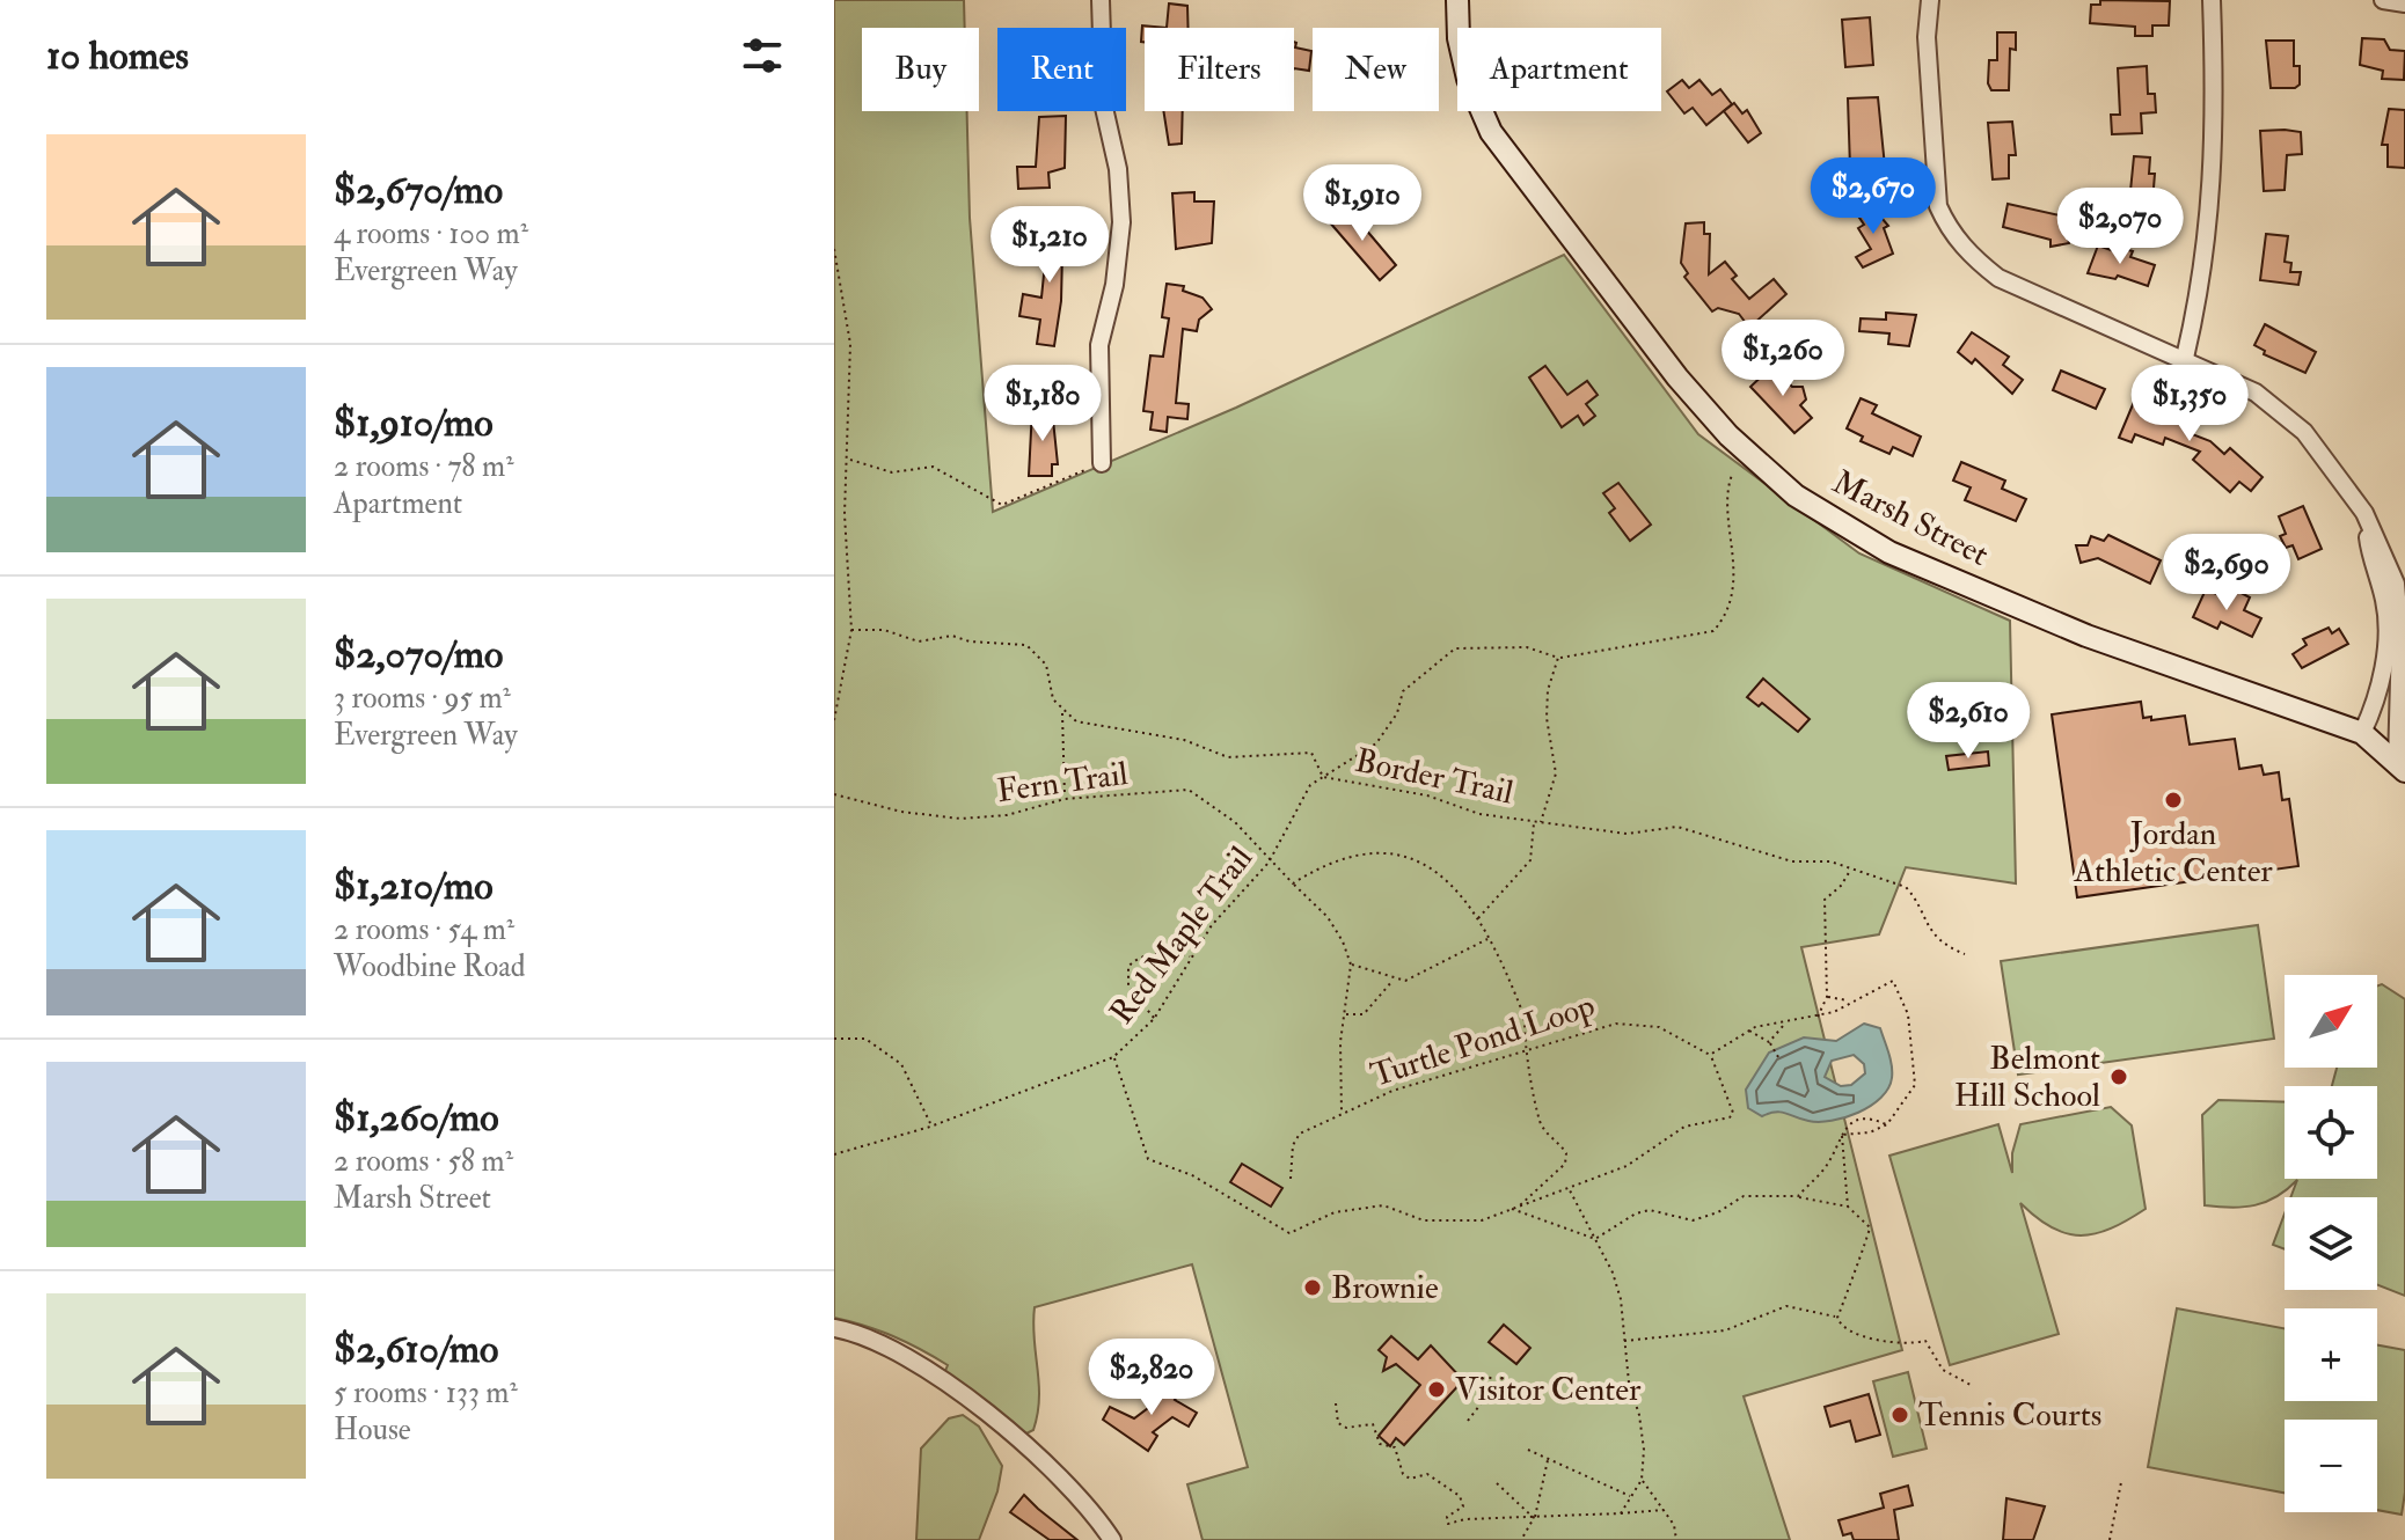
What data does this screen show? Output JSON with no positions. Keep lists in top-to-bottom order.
{
  "streets": {
    "street": ["Marsh Street"],
    "path": [
      "Border Trail",
      "Fern Trail",
      "Red Maple Trail",
      "Turtle Pond Loop"
    ]
  },
  "crossings": [
    ["Border Trail", "Red Maple Trail"],
    ["Fern Trail", "Red Maple Trail"]
  ],
  "places": [
    "Jordan Athletic Center",
    "Belmont Hill School",
    "Brownie",
    "Visitor Center",
    "Tennis Courts"
  ],
  "north": "top right",
  "page": {
    "heading": "10 homes",
    "chip": [
      "Buy",
      "Rent",
      "Filters",
      "New",
      "Apartment"
    ],
    "list": [
      {
        "name": "$2,670/mo",
        "note": "4 rooms · 100 m² · Evergreen Way"
      },
      {
        "name": "$1,910/mo",
        "note": "2 rooms · 78 m² · Apartment"
      },
      {
        "name": "$2,070/mo",
        "note": "3 rooms · 95 m² · Evergreen Way"
      },
      {
        "name": "$1,210/mo",
        "note": "2 rooms · 54 m² · Woodbine Road"
      },
      {
        "name": "$1,260/mo",
        "note": "2 rooms · 58 m² · Marsh Street"
      },
      {
        "name": "$2,610/mo",
        "note": "5 rooms · 133 m² · House"
      }
    ],
    "price": [
      "$2,670",
      "$1,910",
      "$2,070",
      "$1,210",
      "$1,260",
      "$1,180",
      "$1,350",
      "$2,690",
      "$2,610",
      "$2,820"
    ],
    "map_buttons": ["+", "−"]
  }
}
